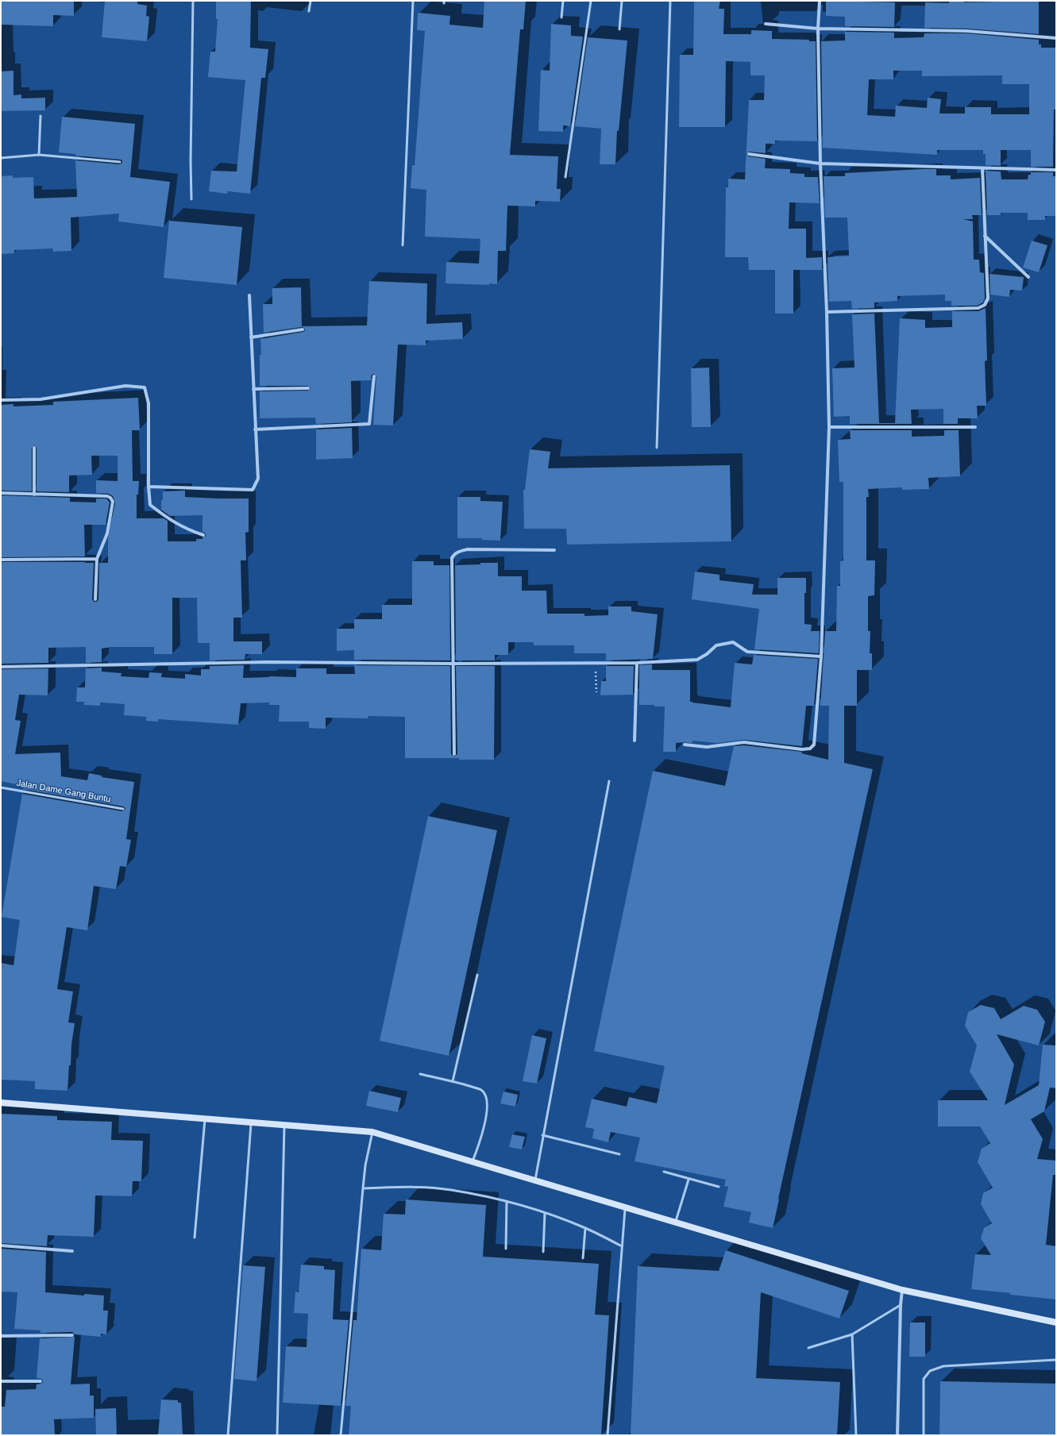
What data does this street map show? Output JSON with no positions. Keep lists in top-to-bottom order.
{
  "streets": {
    "lane": ["Jalan Dame Gang Buntu"]
  }
}
